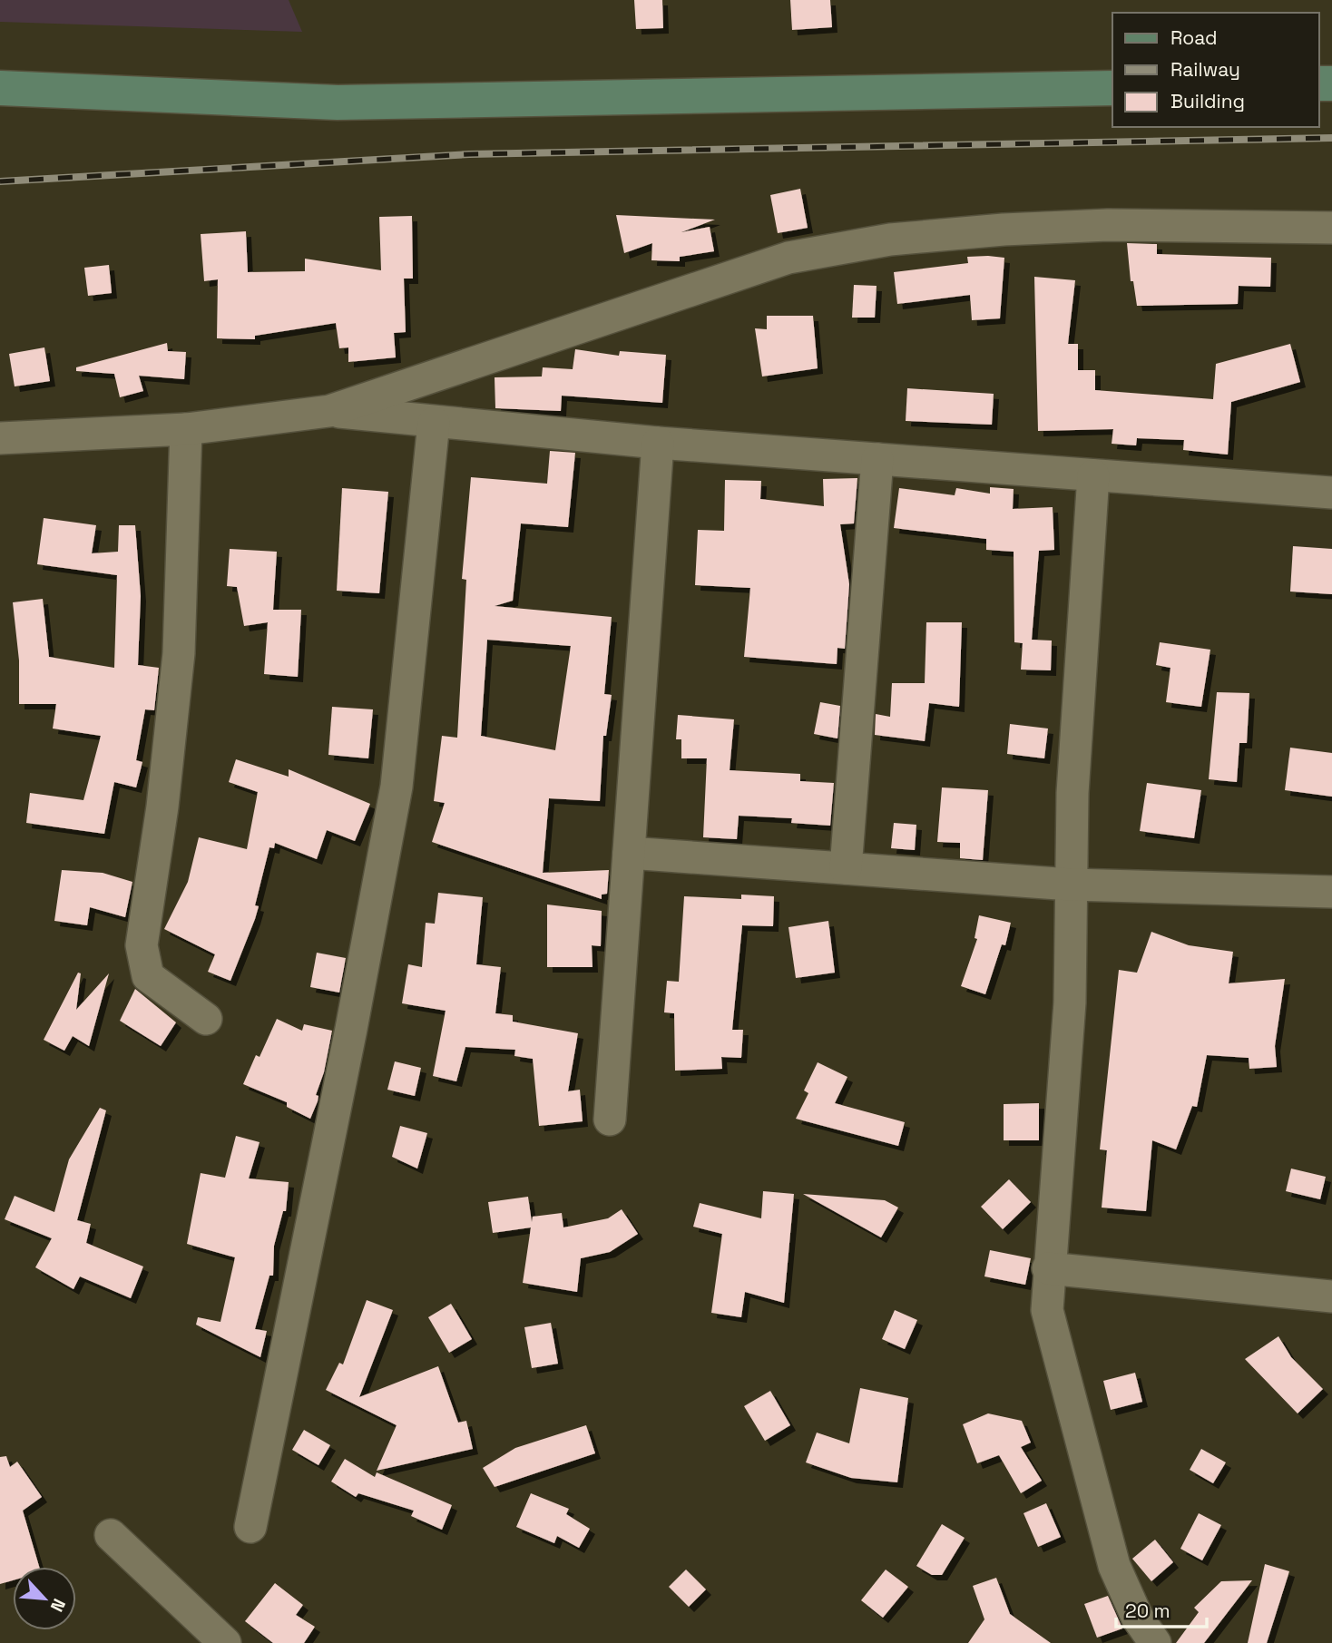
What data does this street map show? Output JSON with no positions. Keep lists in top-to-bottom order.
{
  "legend": ["Road", "Railway", "Building"],
  "scale_bar": "20 m",
  "north": "bottom right"
}
